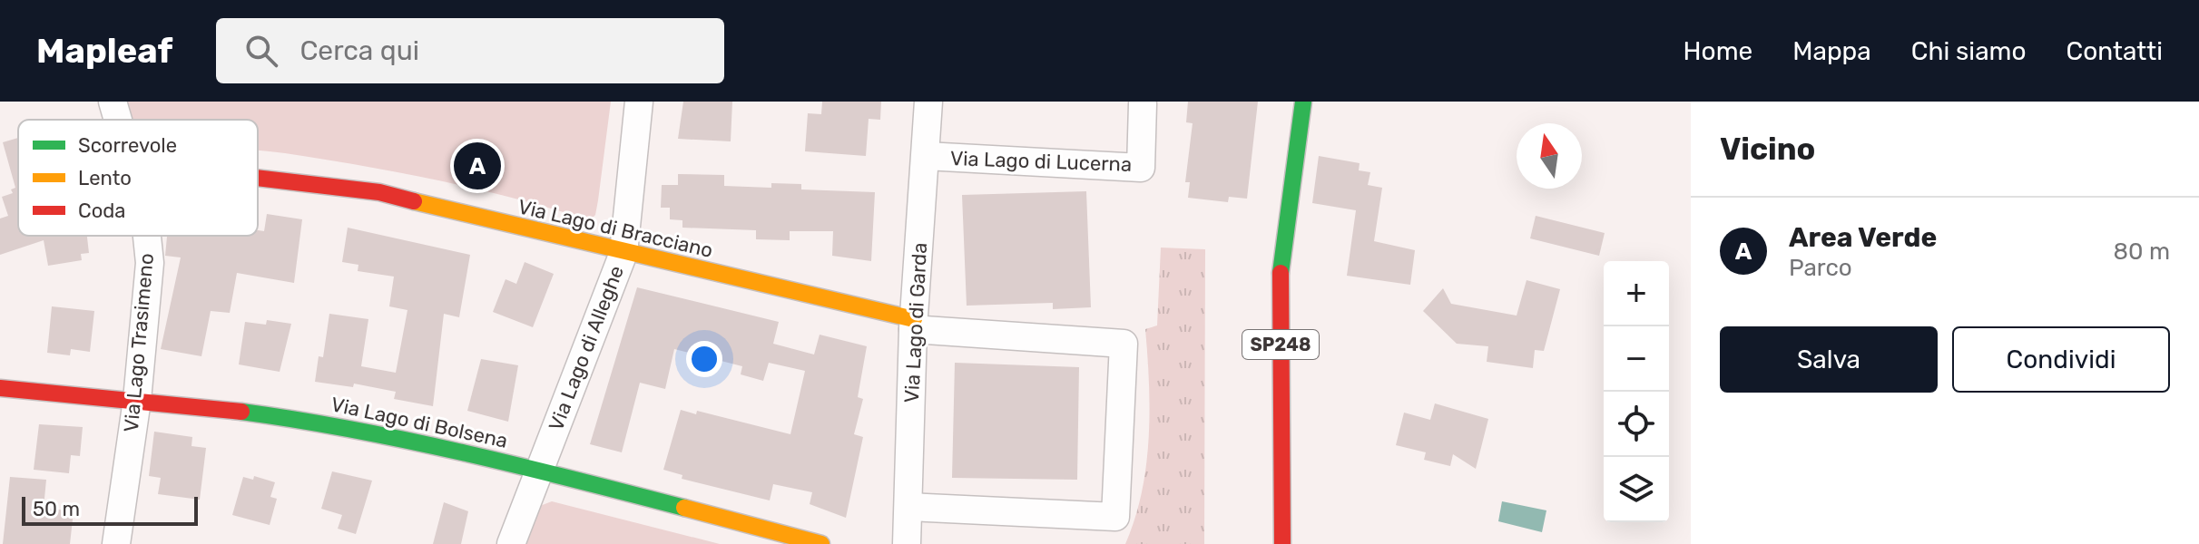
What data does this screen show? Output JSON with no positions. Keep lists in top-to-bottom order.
{
  "streets": {
    "street": [
      "Via Lago di Lucerna",
      "Via Lago di Bracciano",
      "Via Lago di Garda",
      "Via Lago Trasimeno",
      "SP248",
      "Via Lago di Alleghe",
      "Via Lago di Bolsena"
    ]
  },
  "crossings": [
    ["Via Lago di Lucerna", "Via Lago di Garda"],
    ["Via Lago di Bracciano", "Via Lago di Garda"],
    ["Via Lago di Bracciano", "Via Lago di Alleghe"],
    ["Via Lago Trasimeno", "Via Lago di Bolsena"],
    ["Via Lago di Alleghe", "Via Lago di Bolsena"]
  ],
  "legend": ["Scorrevole", "Lento", "Coda"],
  "scale_bar": "50 m",
  "north": "top",
  "page": {
    "header": "Mapleaf",
    "search": "Cerca qui",
    "nav": [
      "Home",
      "Mappa",
      "Chi siamo",
      "Contatti"
    ],
    "heading": "Vicino",
    "pins": "A",
    "list": [
      {
        "mark": "A",
        "name": "Area Verde",
        "note": "Parco",
        "value": "80 m"
      }
    ],
    "map_buttons": ["+", "−"],
    "buttons": ["Salva", "Condividi"],
    "scale": "50 m"
  }
}
